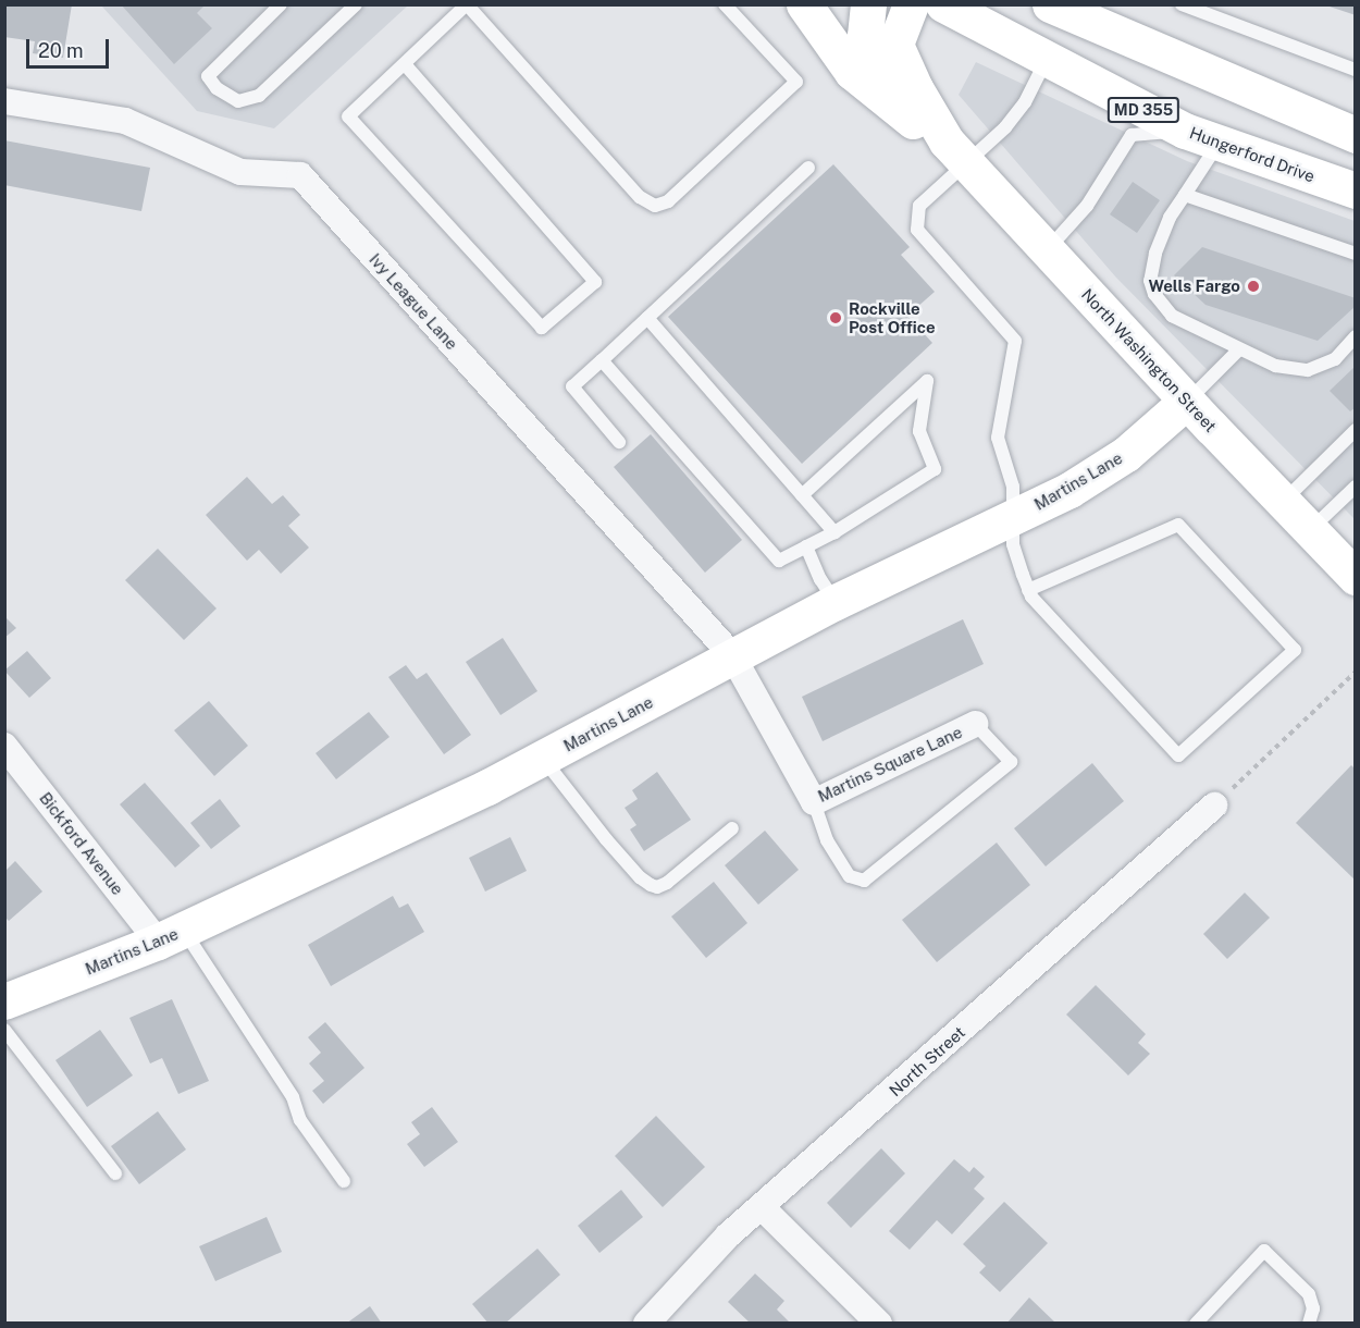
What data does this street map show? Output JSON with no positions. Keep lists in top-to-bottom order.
{
  "streets": {
    "street": [
      "MD 355",
      "Hungerford Drive",
      "Ivy League Lane",
      "North Washington Street",
      "Martins Lane",
      "Martins Square Lane",
      "Bickford Avenue",
      "North Street"
    ]
  },
  "crossings": [
    ["Ivy League Lane", "Martins Lane"],
    ["Ivy League Lane", "Martins Square Lane"],
    ["North Washington Street", "Martins Lane"],
    ["Martins Lane", "Martins Square Lane"],
    ["Martins Lane", "Bickford Avenue"]
  ],
  "places": ["Wells Fargo", "Rockville Post Office"],
  "scale_bar": "20 m"
}
